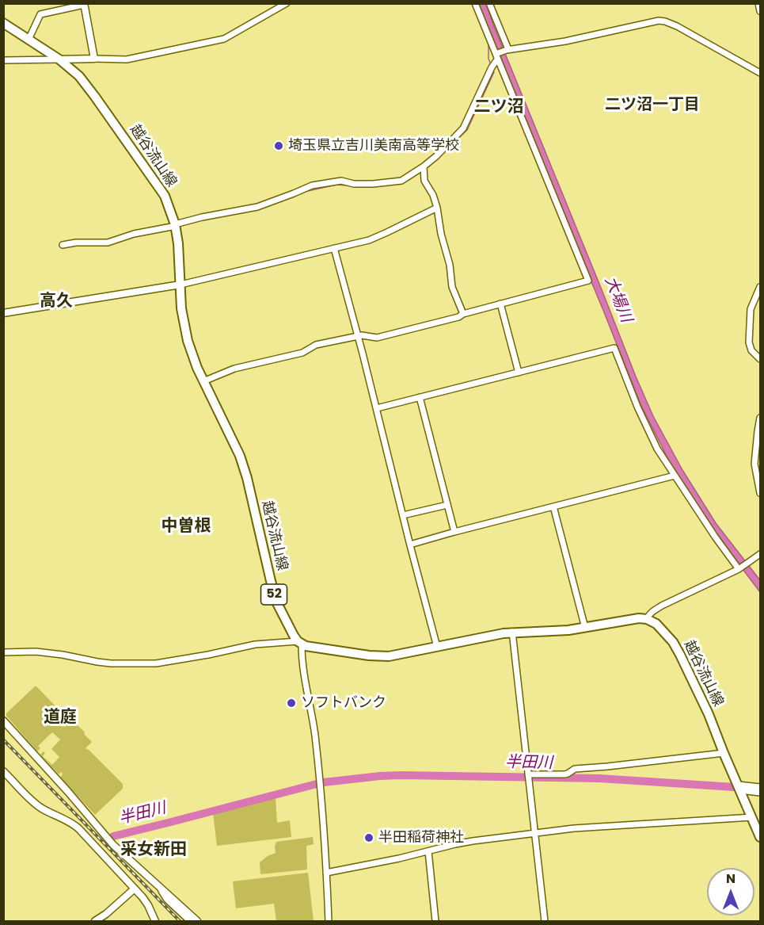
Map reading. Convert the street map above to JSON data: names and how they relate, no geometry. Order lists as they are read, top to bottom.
{
  "streets": {
    "main road": ["越谷流山線", "52"]
  },
  "districts": [
    "二ツ沼一丁目",
    "二ツ沼",
    "高久",
    "中曽根",
    "道庭",
    "采女新田"
  ],
  "water": ["大場川", "半田川"],
  "places": ["埼玉県立吉川美南高等学校", "ソフトバンク", "半田稲荷神社"],
  "north": "top"
}
